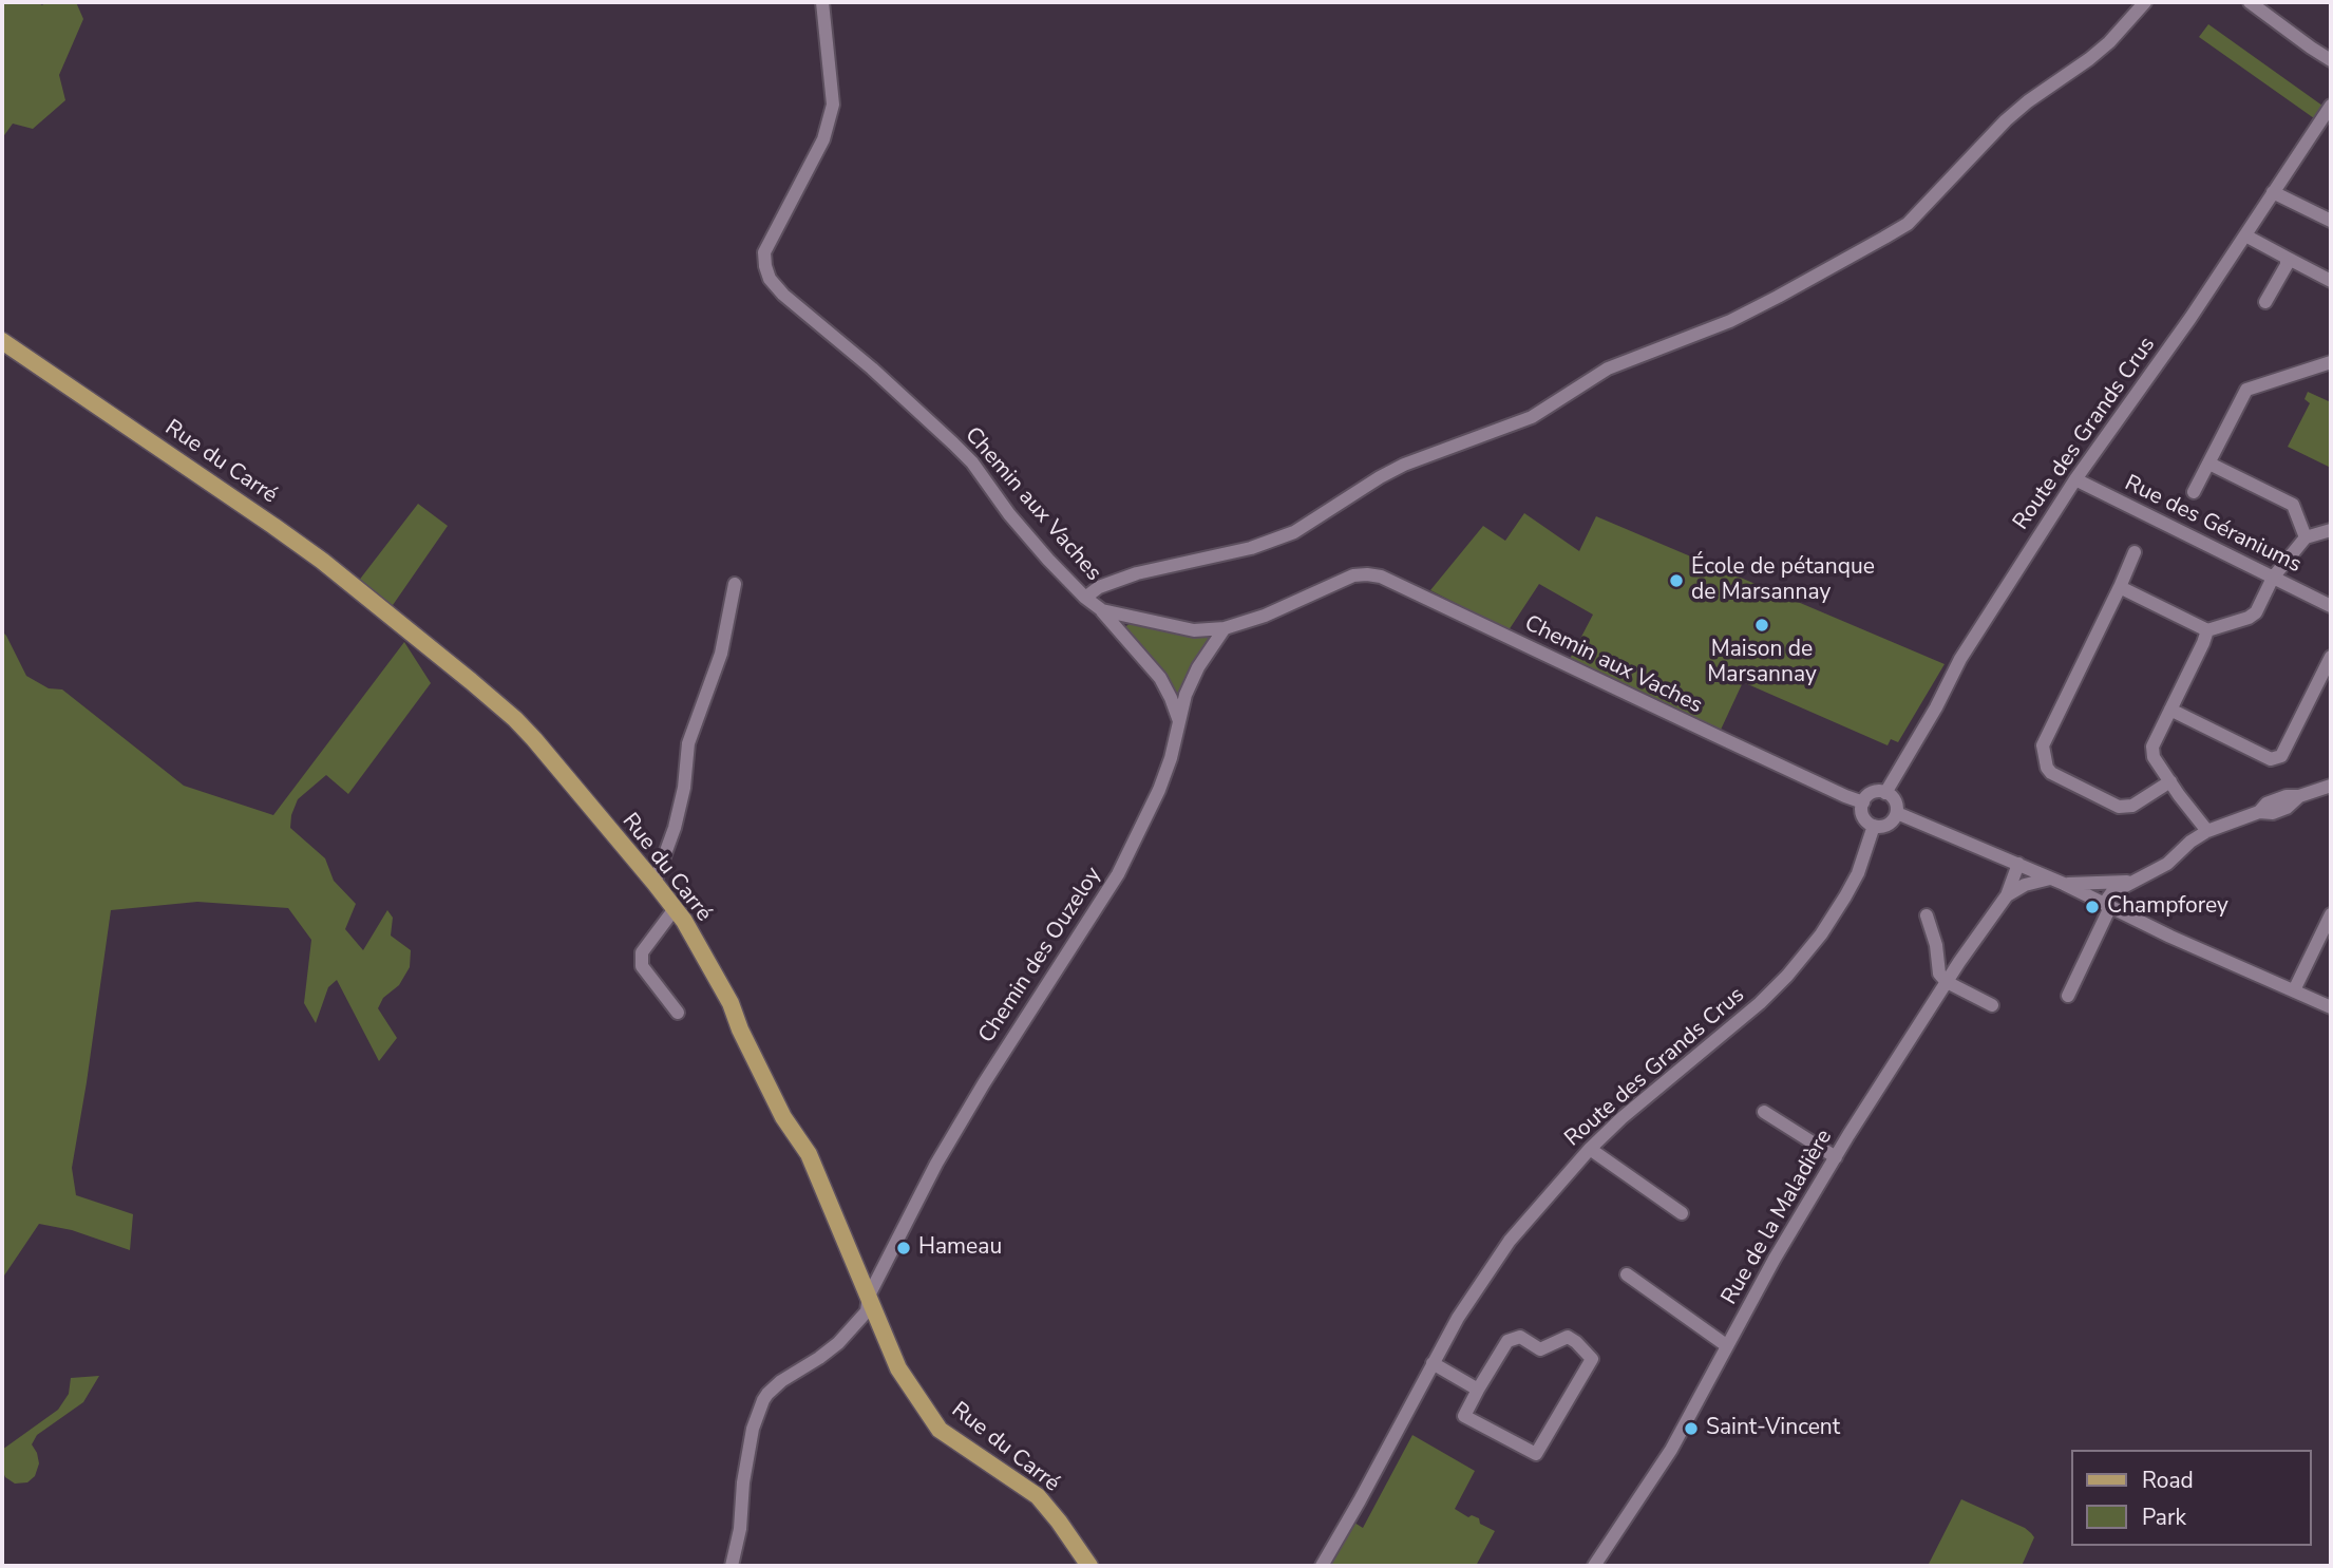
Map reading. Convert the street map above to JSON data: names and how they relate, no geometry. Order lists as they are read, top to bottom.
{
  "streets": {
    "main road": ["Rue du Carré"],
    "street": [
      "Route des Grands Crus",
      "Chemin aux Vaches",
      "Rue des Géraniums",
      "Chemin des Ouzeloy",
      "Rue de la Maladière"
    ]
  },
  "crossings": [
    ["Route des Grands Crus", "Chemin aux Vaches"],
    ["Route des Grands Crus", "Rue des Géraniums"],
    ["Rue du Carré", "Chemin des Ouzeloy"],
    ["Chemin aux Vaches", "Chemin des Ouzeloy"]
  ],
  "places": [
    "École de pétanque de Marsannay",
    "Maison de Marsannay",
    "Champforey",
    "Hameau",
    "Saint-Vincent"
  ],
  "legend": ["Road", "Park"]
}
